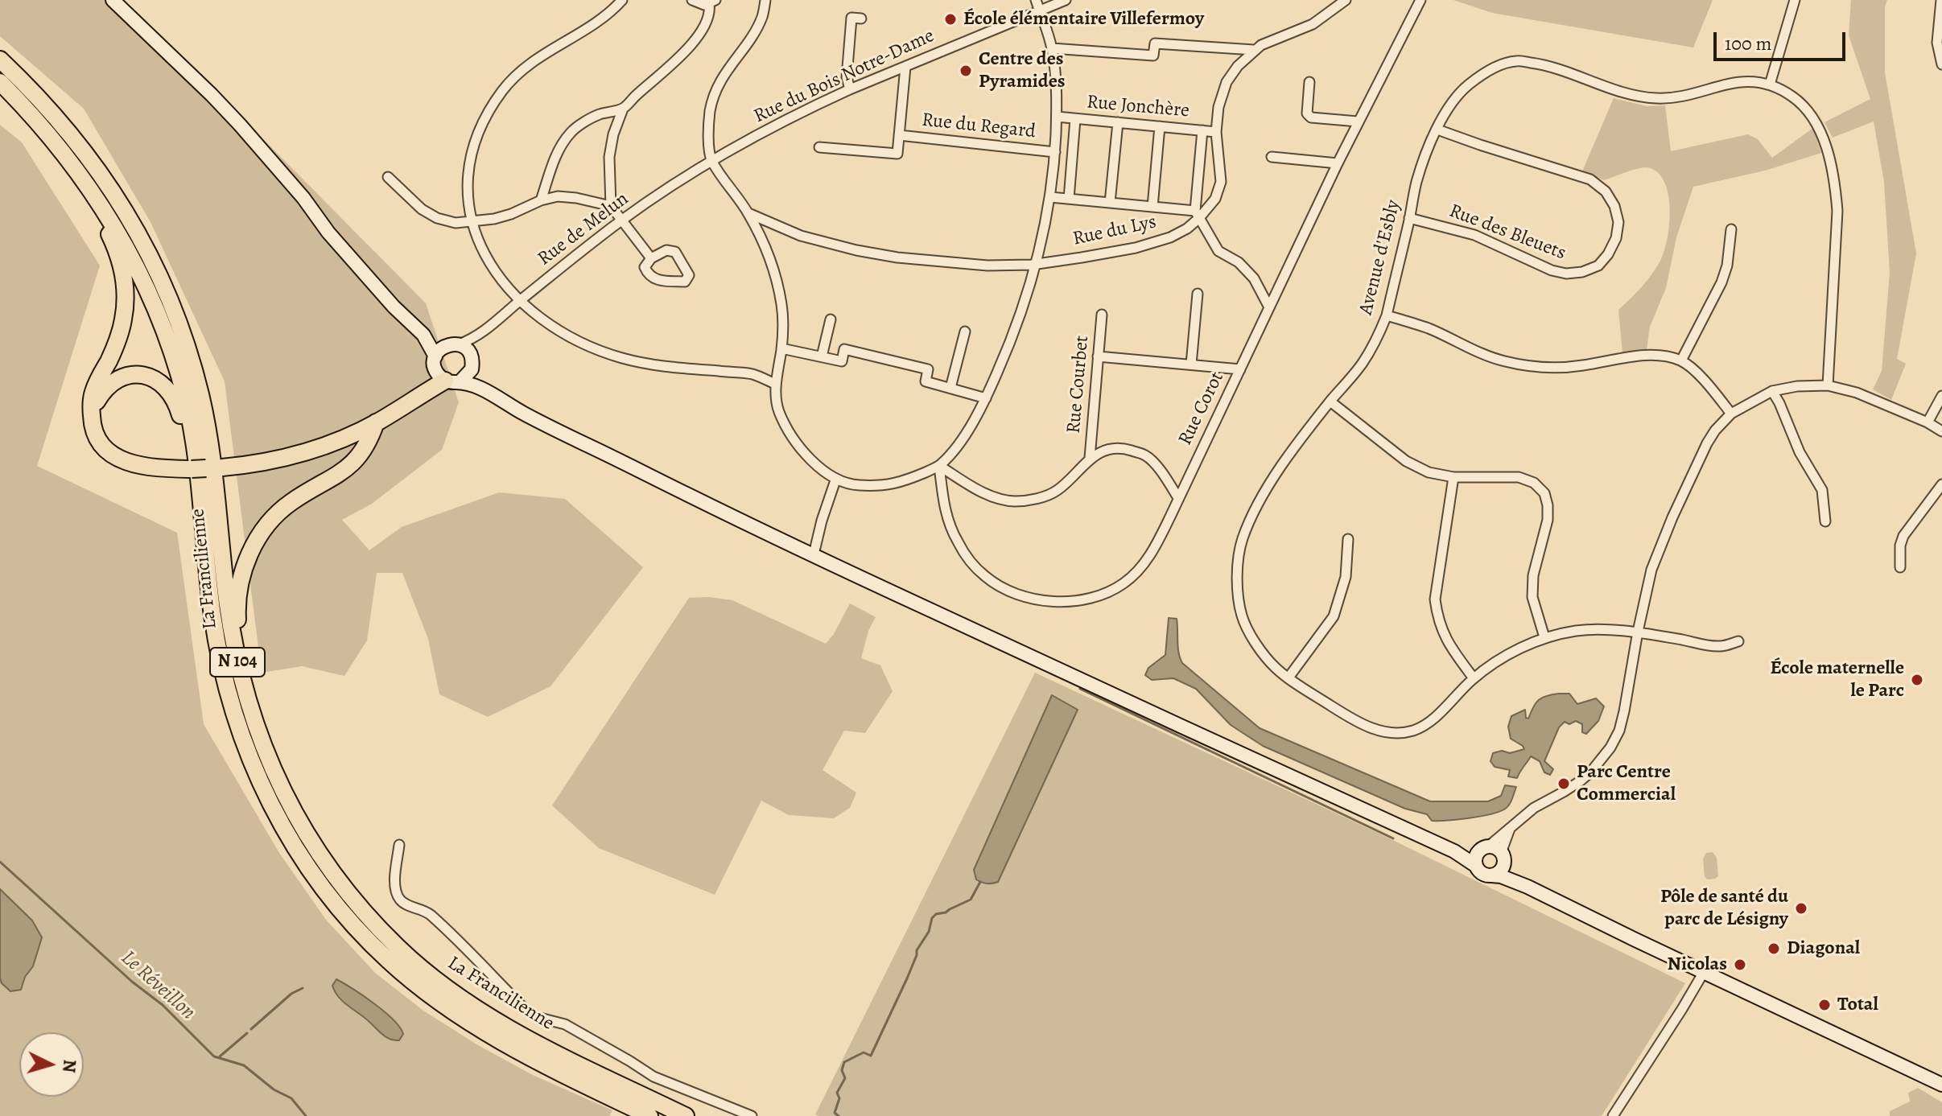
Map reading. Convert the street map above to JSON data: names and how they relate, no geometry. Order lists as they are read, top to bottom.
{
  "streets": {
    "highway": ["La Francilienne", "N 104"],
    "street": [
      "Rue du Bois Notre-Dame",
      "Rue Jonchère",
      "Rue du Regard",
      "Rue de Melun",
      "Rue du Lys",
      "Rue des Bleuets",
      "Avenue d'Esbly",
      "Rue Courbet",
      "Rue Corot"
    ]
  },
  "crossings": [
    ["Rue du Bois Notre-Dame", "Rue du Regard"],
    ["Rue du Bois Notre-Dame", "Rue de Melun"],
    ["Rue Jonchère", "Rue du Lys"],
    ["Rue des Bleuets", "Avenue d'Esbly"]
  ],
  "water": ["Le Réveillon"],
  "places": [
    "École élémentaire Villefermoy",
    "Centre des Pyramides",
    "École maternelle le Parc",
    "Parc Centre Commercial",
    "Pôle de santé du parc de Lésigny",
    "Diagonal",
    "Nicolas",
    "Total"
  ],
  "scale_bar": "100 m",
  "north": "right"
}
